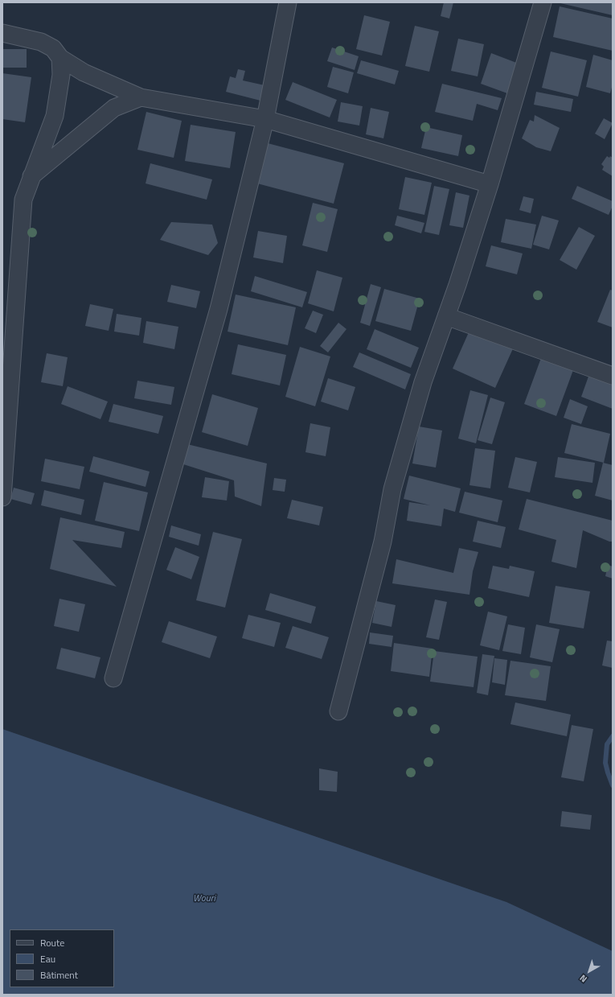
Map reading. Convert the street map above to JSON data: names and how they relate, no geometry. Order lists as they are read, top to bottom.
{
  "water": ["Wouri"],
  "legend": ["Route", "Eau", "Bâtiment"],
  "north": "bottom left"
}
